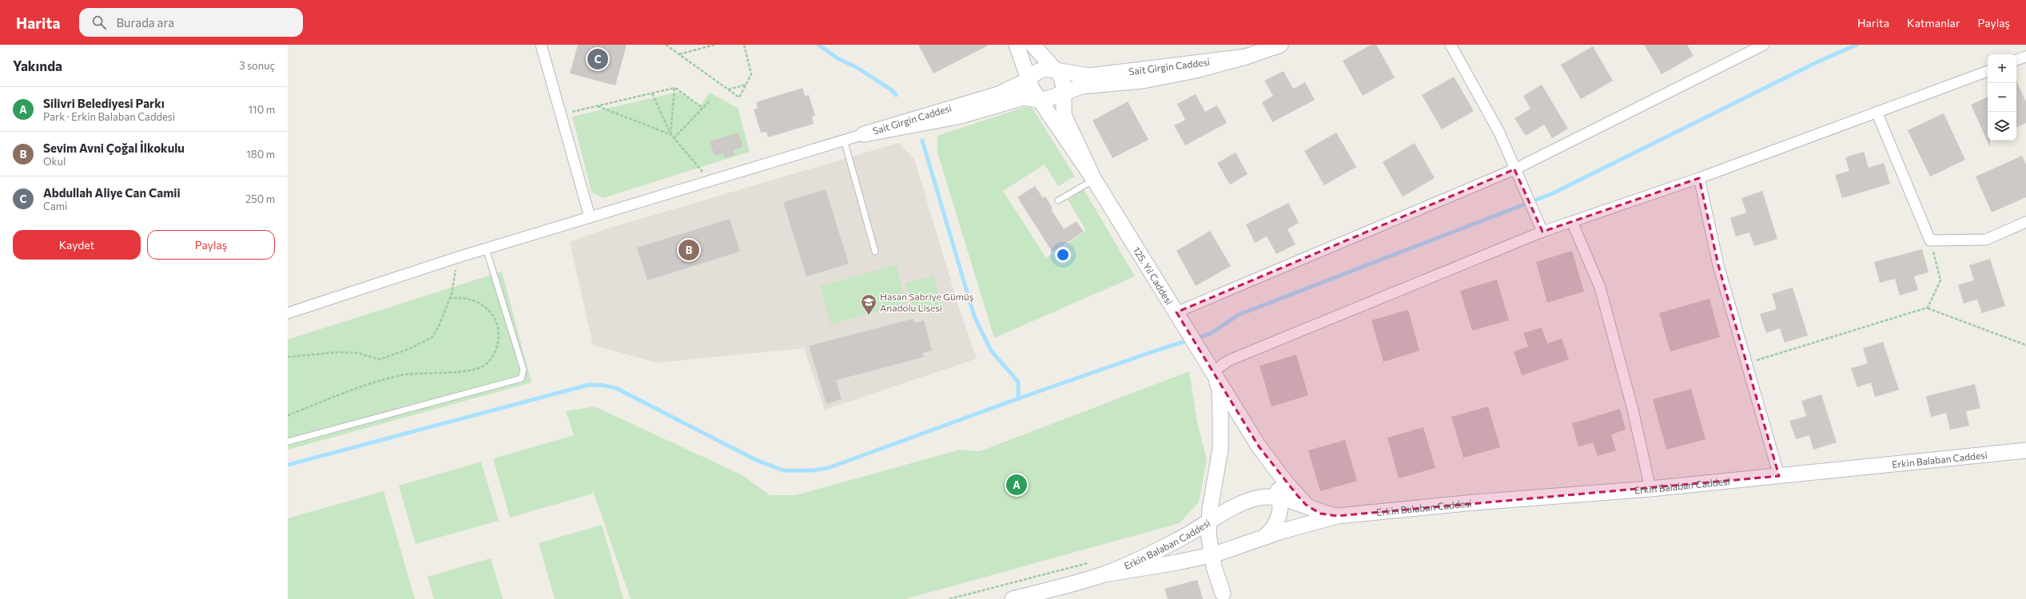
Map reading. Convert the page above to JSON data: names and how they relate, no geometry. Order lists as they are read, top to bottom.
{
  "streets": {
    "street": ["Sait Girgin Caddesi", "125. Yıl Caddesi", "Erkin Balaban Caddesi"]
  },
  "crossings": [
    ["Sait Girgin Caddesi", "125. Yıl Caddesi"]
  ],
  "places": {
    "school or university": ["Hasan Sabriye Gümüş Anadolu Lisesi"]
  },
  "page": {
    "header": "Harita",
    "search": "Burada ara",
    "nav": ["Harita", "Katmanlar", "Paylaş"],
    "heading": ["Yakında", "3 sonuç"],
    "pins": ["C", "B", "A"],
    "map_buttons": ["+", "−"],
    "list": [
      {
        "mark": "A",
        "name": "Silivri Belediyesi Parkı",
        "note": "Park · Erkin Balaban Caddesi",
        "value": "110 m"
      },
      {
        "mark": "B",
        "name": "Sevim Avni Çoğal İlkokulu",
        "note": "Okul",
        "value": "180 m"
      },
      {
        "mark": "C",
        "name": "Abdullah Aliye Can Camii",
        "note": "Cami",
        "value": "250 m"
      }
    ],
    "buttons": ["Kaydet", "Paylaş"]
  }
}
